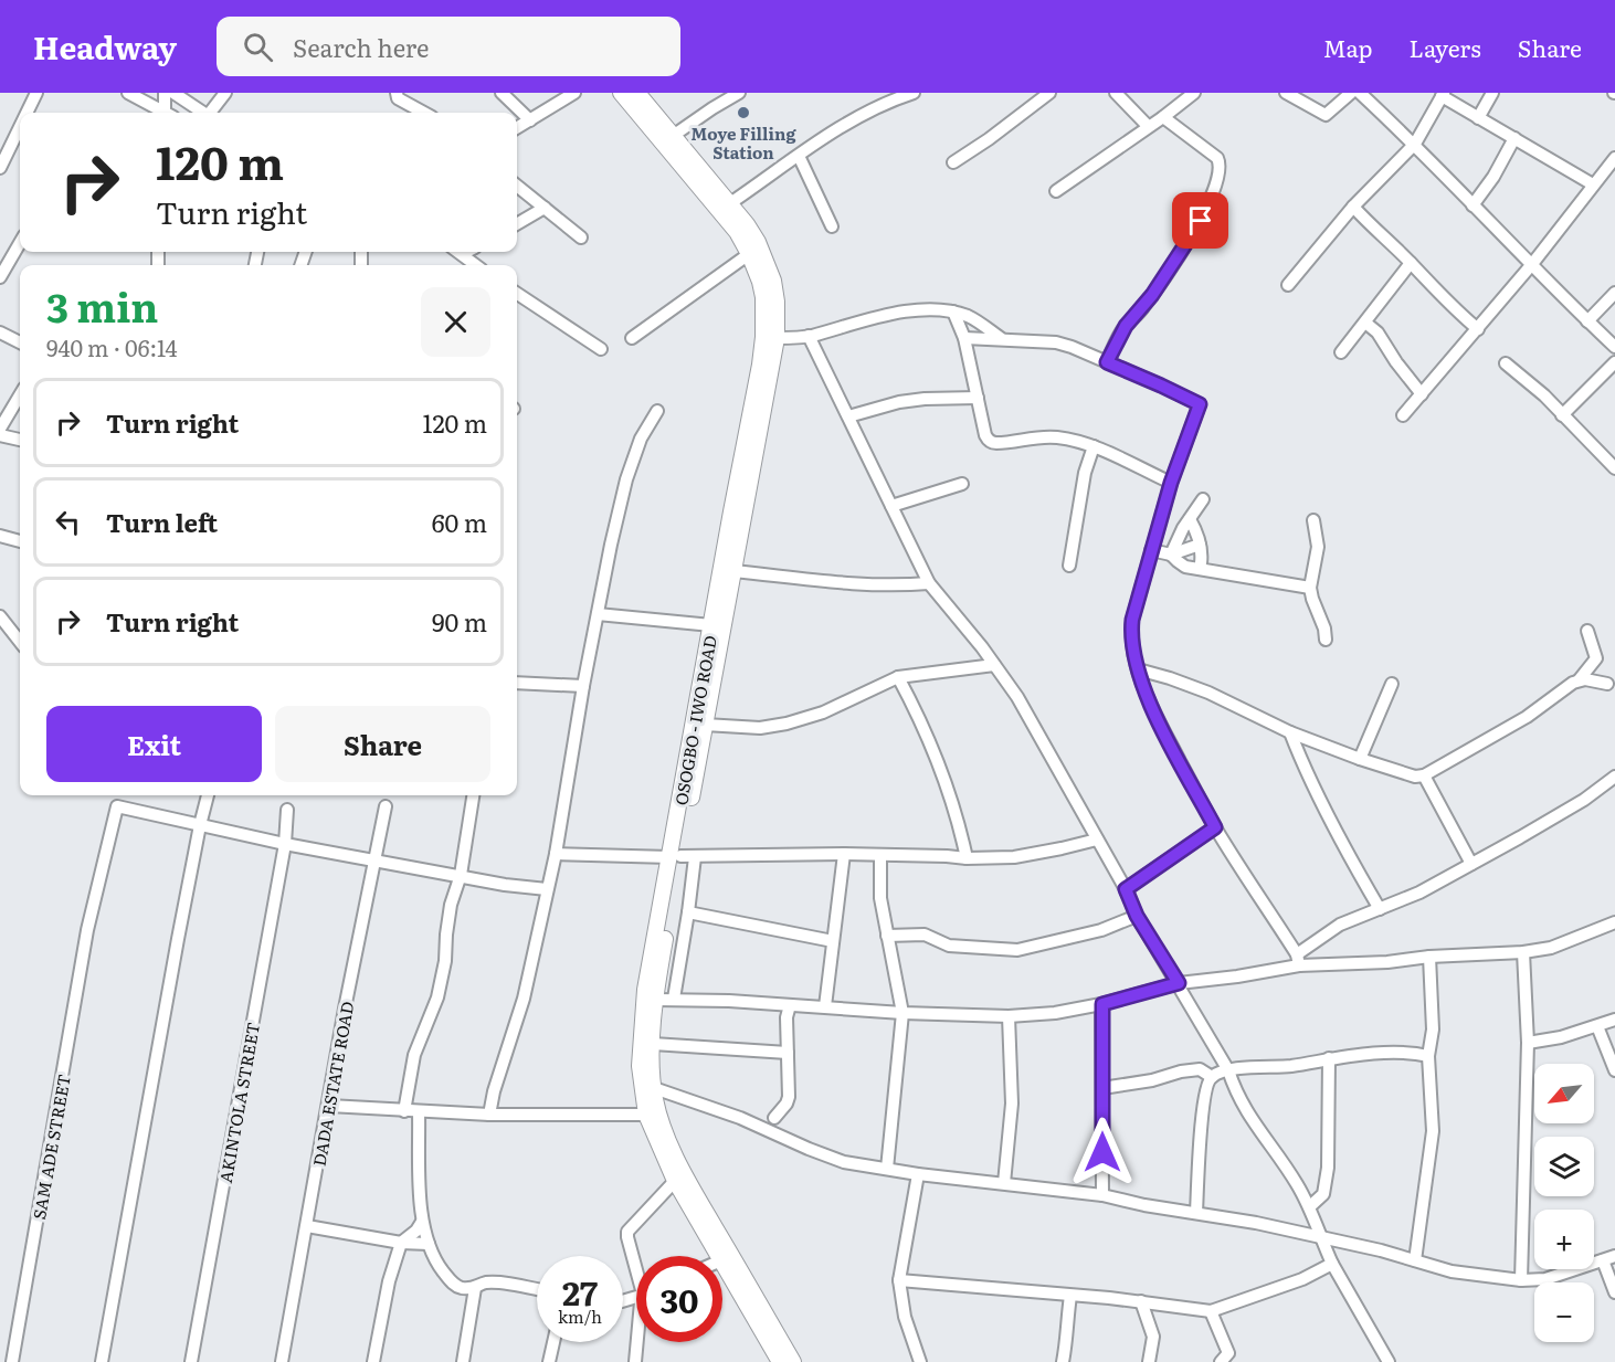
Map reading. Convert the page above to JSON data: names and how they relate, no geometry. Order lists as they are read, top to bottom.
{
  "streets": {
    "main road": ["OSOGBO - IWO ROAD"],
    "street": ["DADA ESTATE ROAD", "AKINTOLA STREET", "SAM ADE STREET"]
  },
  "places": ["Moye Filling Station"],
  "north": "bottom left",
  "page": {
    "header": "Headway",
    "search": "Search here",
    "nav": ["Map", "Layers", "Share"],
    "turn": ["120 m", "Turn right"],
    "heading": ["3 min", "940 m · 06:14"],
    "list": [
      {
        "name": "Turn right",
        "value": "120 m"
      },
      {
        "name": "Turn left",
        "value": "60 m"
      },
      {
        "name": "Turn right",
        "value": "90 m"
      }
    ],
    "buttons": ["Exit", "Share"],
    "map_buttons": ["+", "−"],
    "speed": "27 km/h",
    "limit": "30"
  }
}
